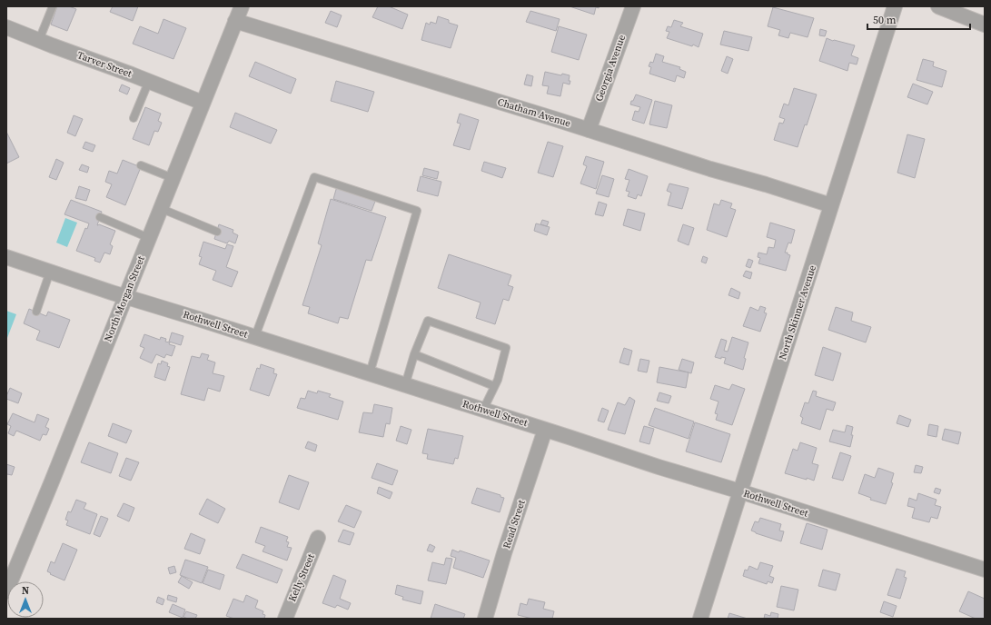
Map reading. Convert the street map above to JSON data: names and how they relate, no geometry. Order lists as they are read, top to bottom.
{
  "streets": {
    "street": [
      "Tarver Street",
      "Georgia Avenue",
      "Chatham Avenue",
      "North Morgan Street",
      "North Skinner Avenue",
      "Rothwell Street",
      "Read Street",
      "Kelly Street"
    ]
  },
  "crossings": [
    ["Tarver Street", "North Morgan Street"],
    ["Georgia Avenue", "Chatham Avenue"],
    ["Chatham Avenue", "North Morgan Street"],
    ["Chatham Avenue", "North Skinner Avenue"],
    ["North Morgan Street", "Rothwell Street"],
    ["North Skinner Avenue", "Rothwell Street"],
    ["Rothwell Street", "Read Street"]
  ],
  "scale_bar": "50 m",
  "north": "top"
}
